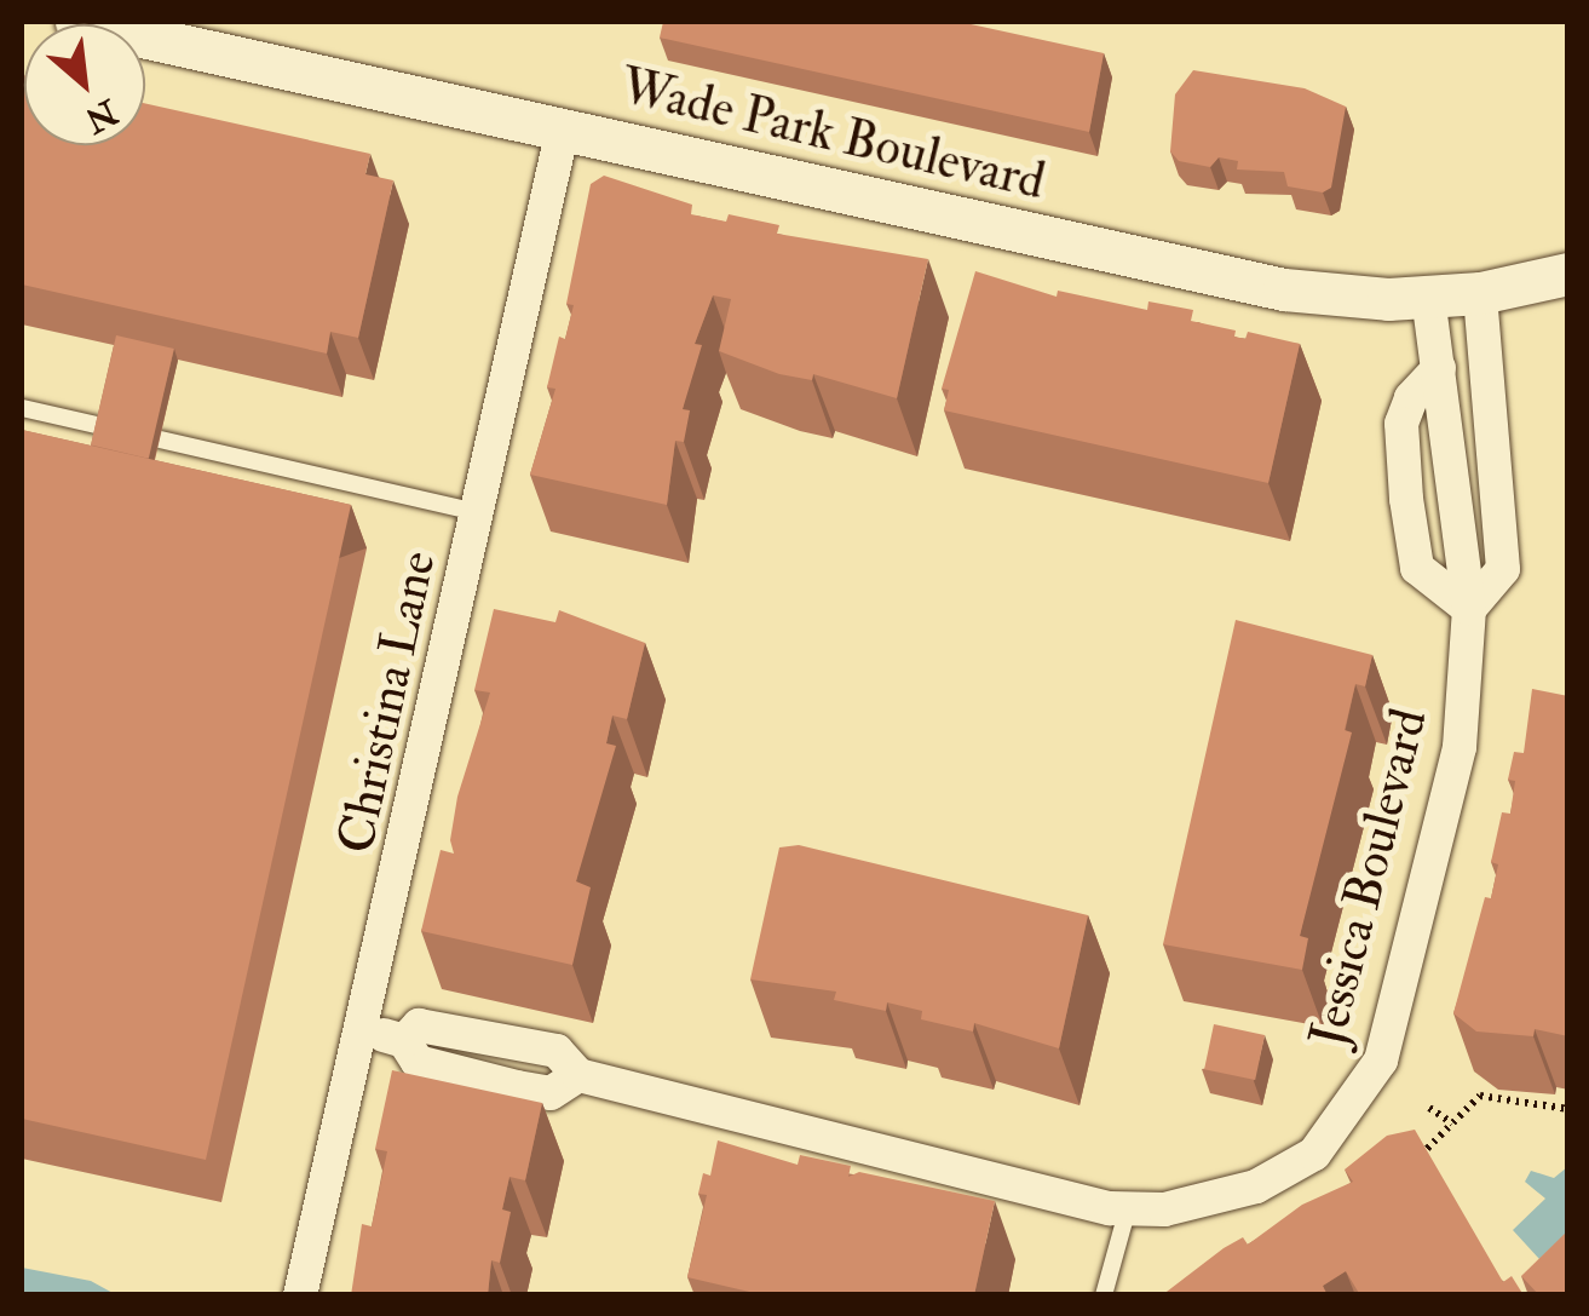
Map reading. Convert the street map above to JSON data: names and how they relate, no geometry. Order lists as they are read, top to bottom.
{
  "streets": {
    "street": ["Wade Park Boulevard", "Christina Lane", "Jessica Boulevard"]
  },
  "crossings": [
    ["Wade Park Boulevard", "Christina Lane"],
    ["Wade Park Boulevard", "Jessica Boulevard"],
    ["Christina Lane", "Jessica Boulevard"]
  ],
  "north": "bottom right"
}
